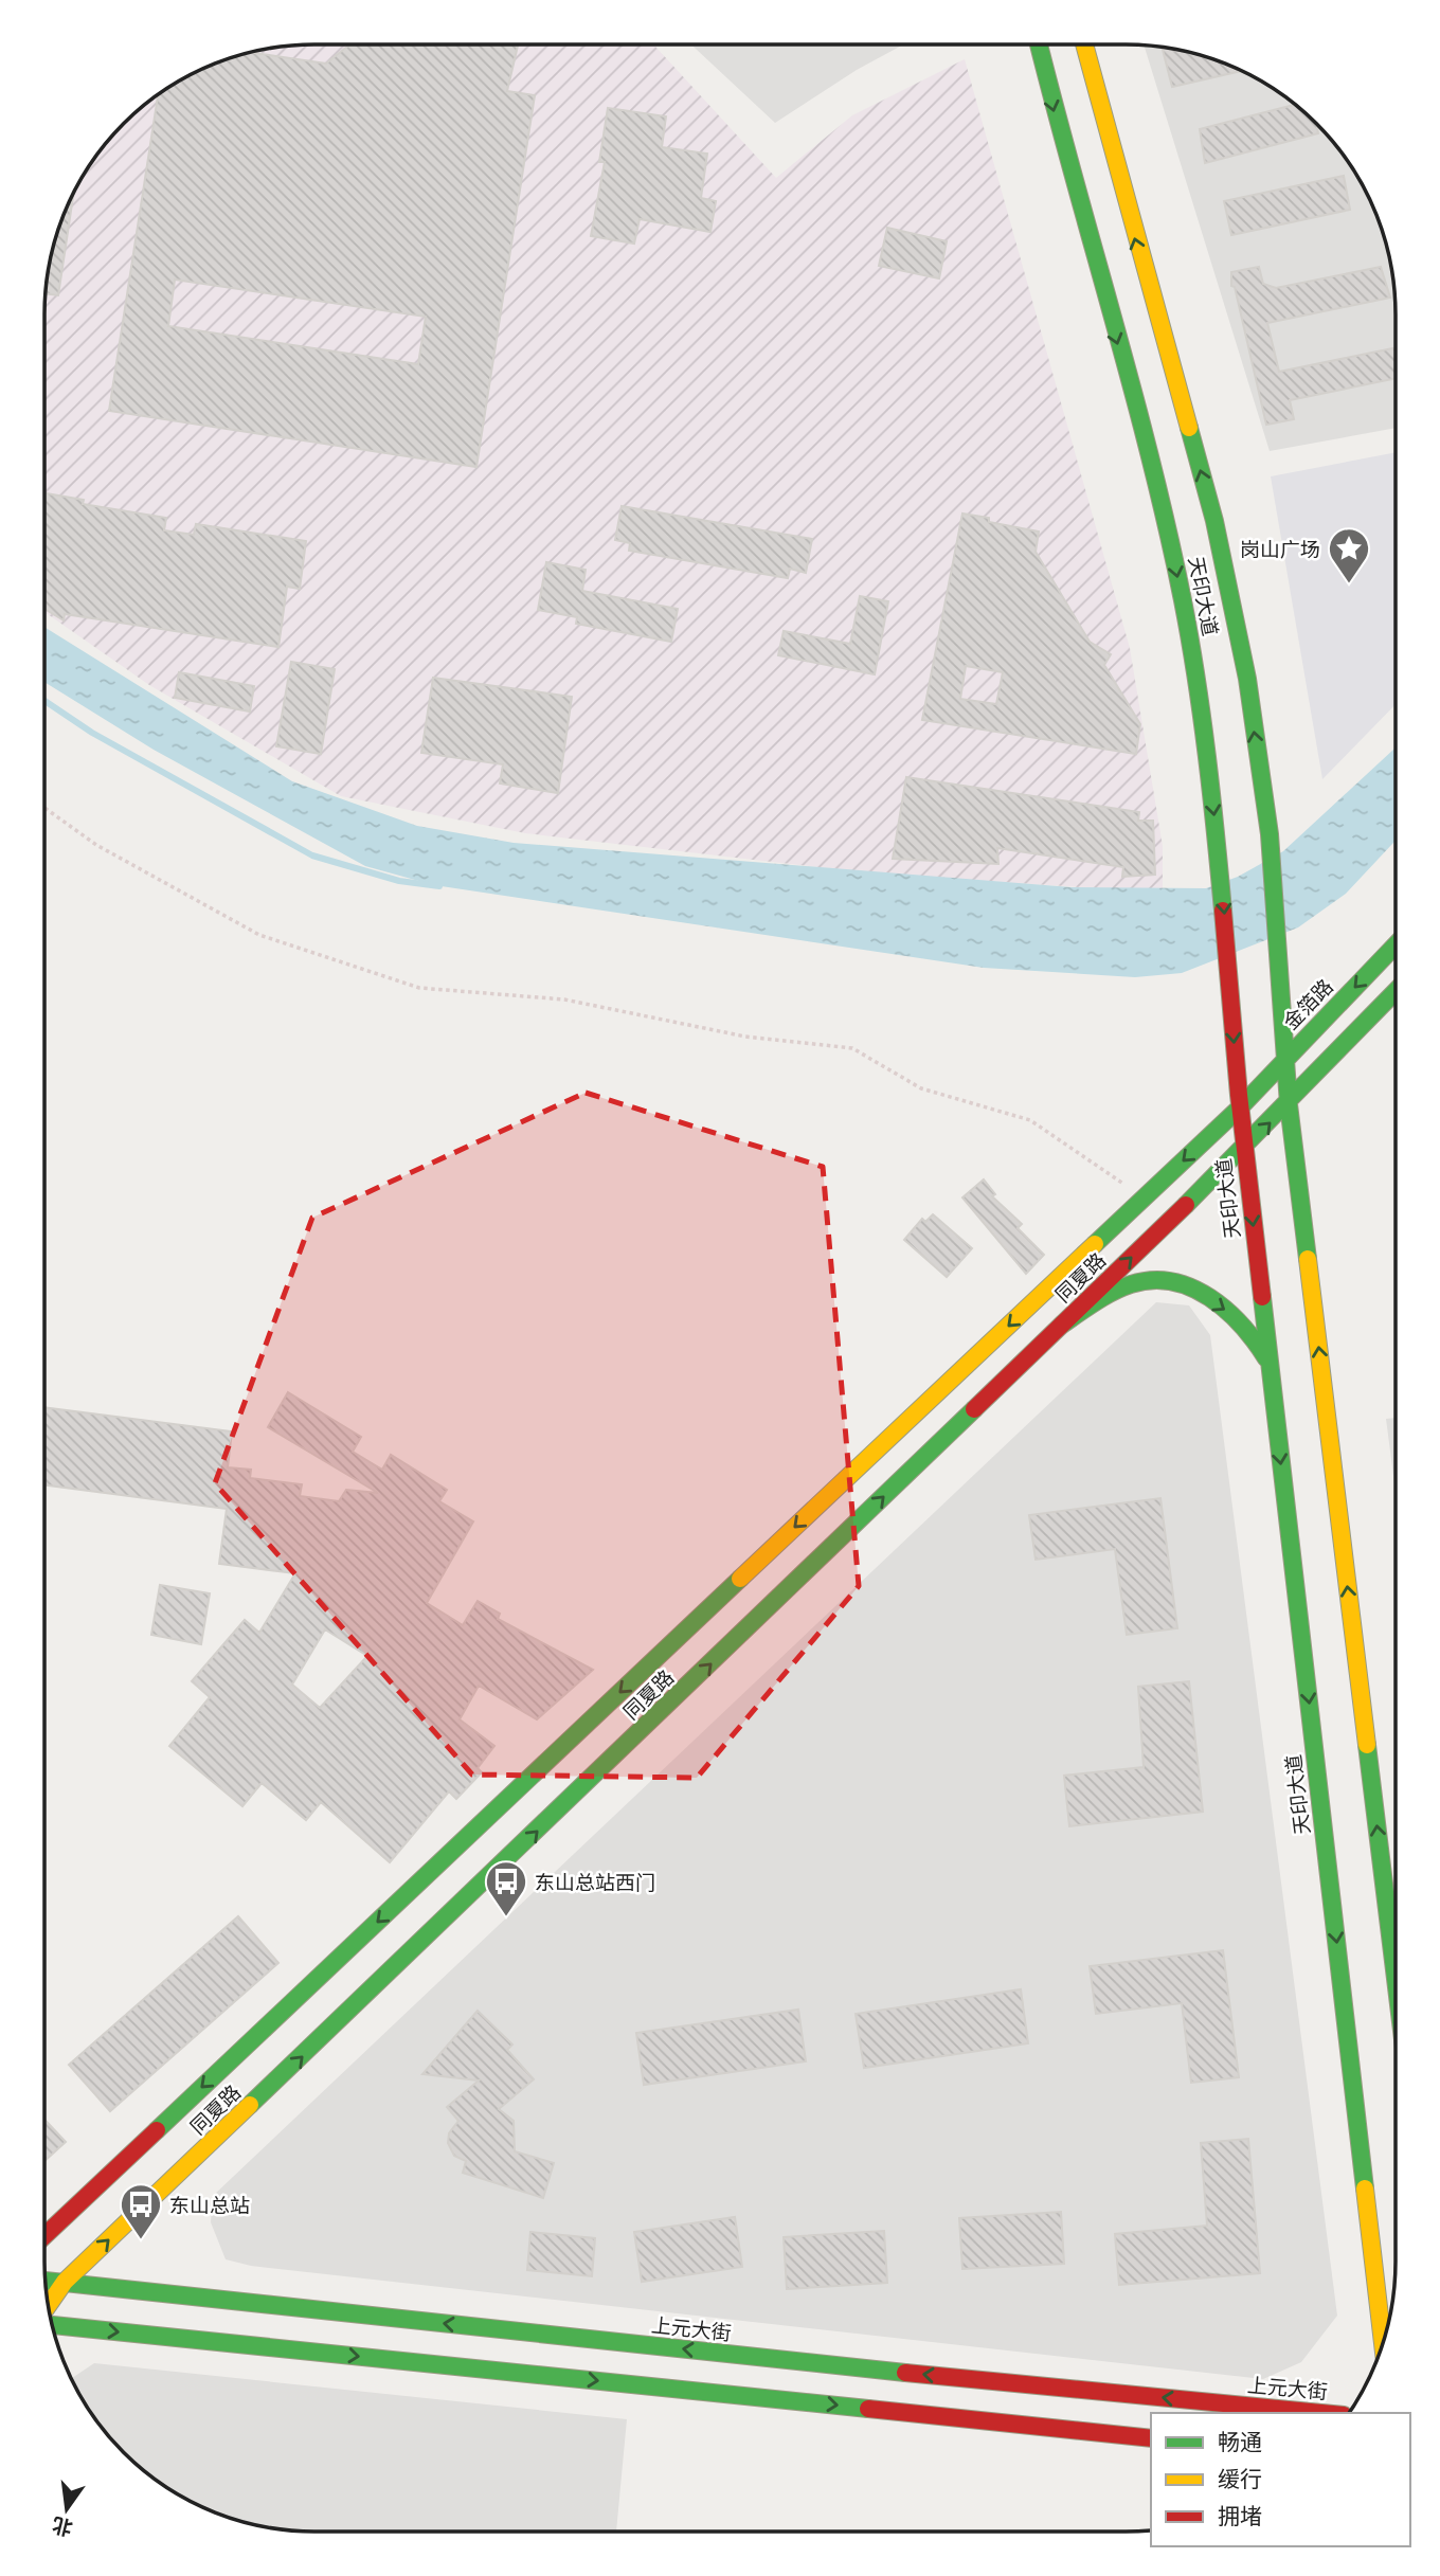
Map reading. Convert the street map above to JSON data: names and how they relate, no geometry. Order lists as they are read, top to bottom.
{
  "streets": {
    "main road": [
      "天印大道",
      "金箔路",
      "同夏路",
      "上元大街"
    ]
  },
  "crossings": [
    ["天印大道", "金箔路"],
    ["天印大道", "同夏路"],
    ["金箔路", "同夏路"],
    ["同夏路", "上元大街"]
  ],
  "places": {
    "place": ["岗山广场"],
    "bus stop": ["东山总站西门", "东山总站"]
  },
  "legend": ["畅通", "缓行", "拥堵"],
  "north": "bottom"
}
